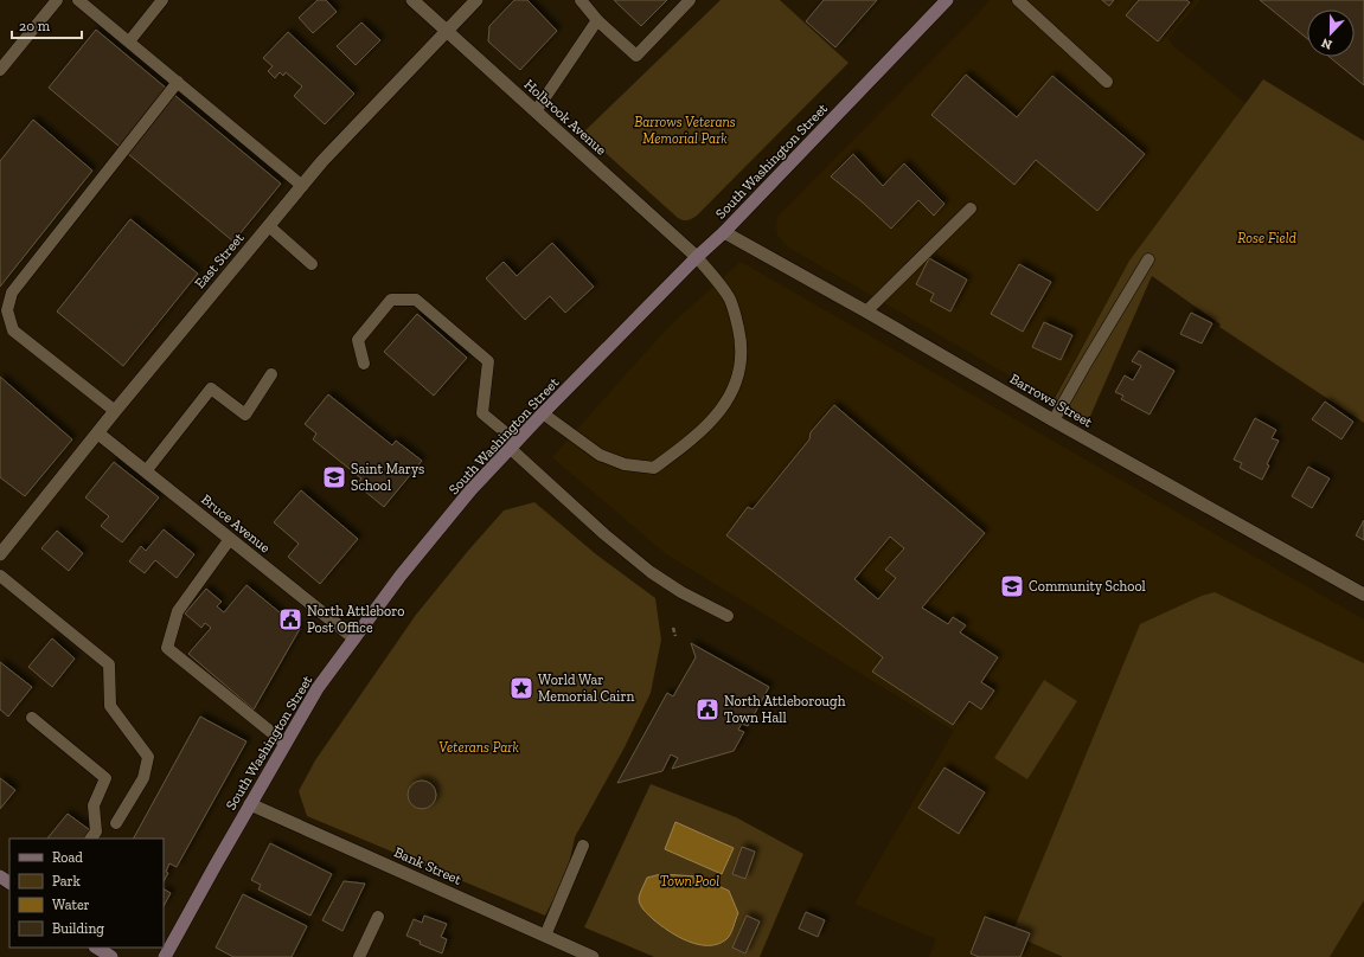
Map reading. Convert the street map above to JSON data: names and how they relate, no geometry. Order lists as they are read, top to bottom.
{
  "streets": {
    "main road": ["South Washington Street"],
    "street": [
      "Holbrook Avenue",
      "East Street",
      "Barrows Street",
      "Bruce Avenue",
      "Bank Street"
    ]
  },
  "crossings": [
    ["Holbrook Avenue", "South Washington Street"],
    ["Holbrook Avenue", "East Street"],
    ["South Washington Street", "Barrows Street"],
    ["South Washington Street", "Bruce Avenue"],
    ["South Washington Street", "Bank Street"],
    ["East Street", "Bruce Avenue"]
  ],
  "parks": [
    "Barrows Veterans Memorial Park",
    "Rose Field",
    "Veterans Park",
    "Town Pool"
  ],
  "places": {
    "school or university": ["Saint Marys School", "Community School"],
    "public building": ["North Attleboro Post Office", "North Attleborough Town Hall"],
    "place": ["World War Memorial Cairn"]
  },
  "legend": [
    "Road",
    "Park",
    "Water",
    "Building"
  ],
  "scale_bar": "20 m",
  "north": "bottom"
}
